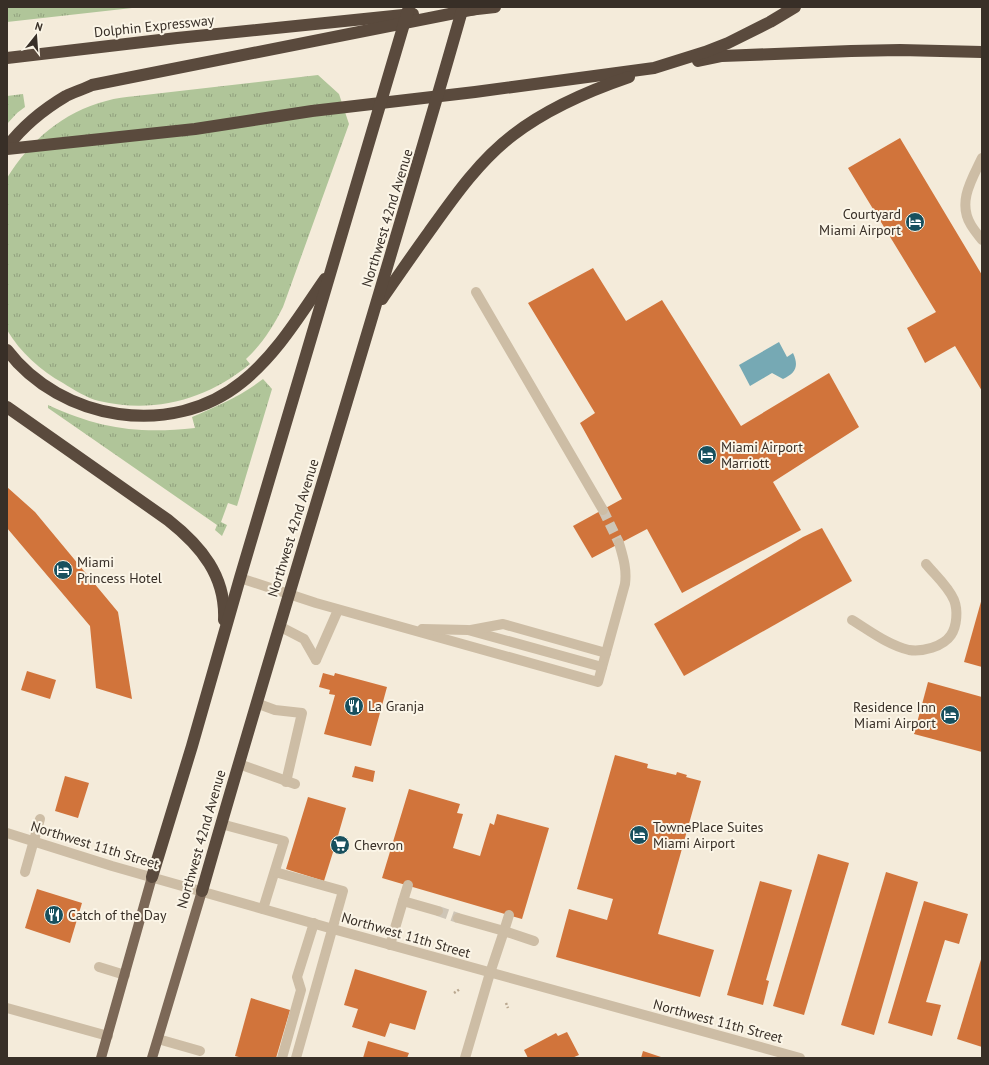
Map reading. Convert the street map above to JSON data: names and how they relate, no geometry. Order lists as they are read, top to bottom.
{
  "streets": {
    "highway": ["Dolphin Expressway", "Northwest 42nd Avenue"],
    "street": ["Northwest 11th Street"]
  },
  "crossings": [
    ["Northwest 42nd Avenue", "Northwest 11th Street"]
  ],
  "places": {
    "hotel": [
      "Courtyard Miami Airport",
      "Miami Airport Marriott",
      "Miami Princess Hotel",
      "Residence Inn Miami Airport",
      "TownePlace Suites Miami Airport"
    ],
    "restaurant": ["La Granja", "Catch of the Day"],
    "supermarket": ["Chevron"]
  },
  "north": "top"
}
